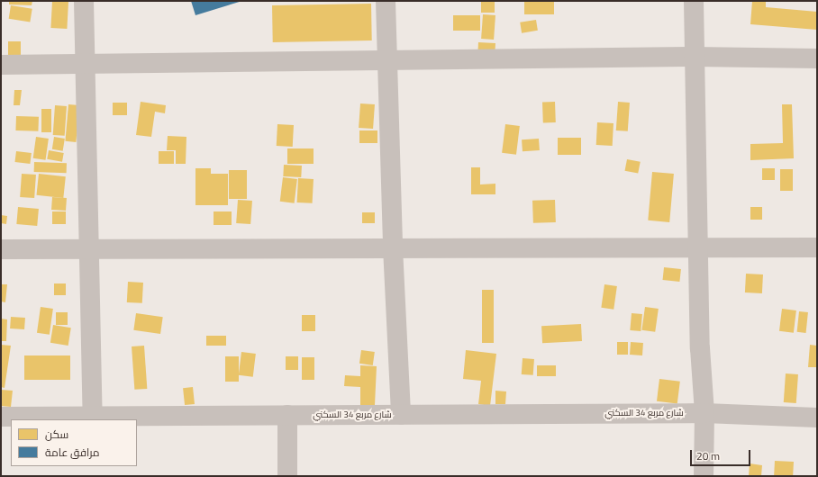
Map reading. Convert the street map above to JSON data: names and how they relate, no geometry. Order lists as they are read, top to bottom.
{
  "streets": {
    "street": ["شارع مربع 34 السكني"]
  },
  "legend": ["سكن", "مرافق عامة"],
  "scale_bar": "20 m"
}
